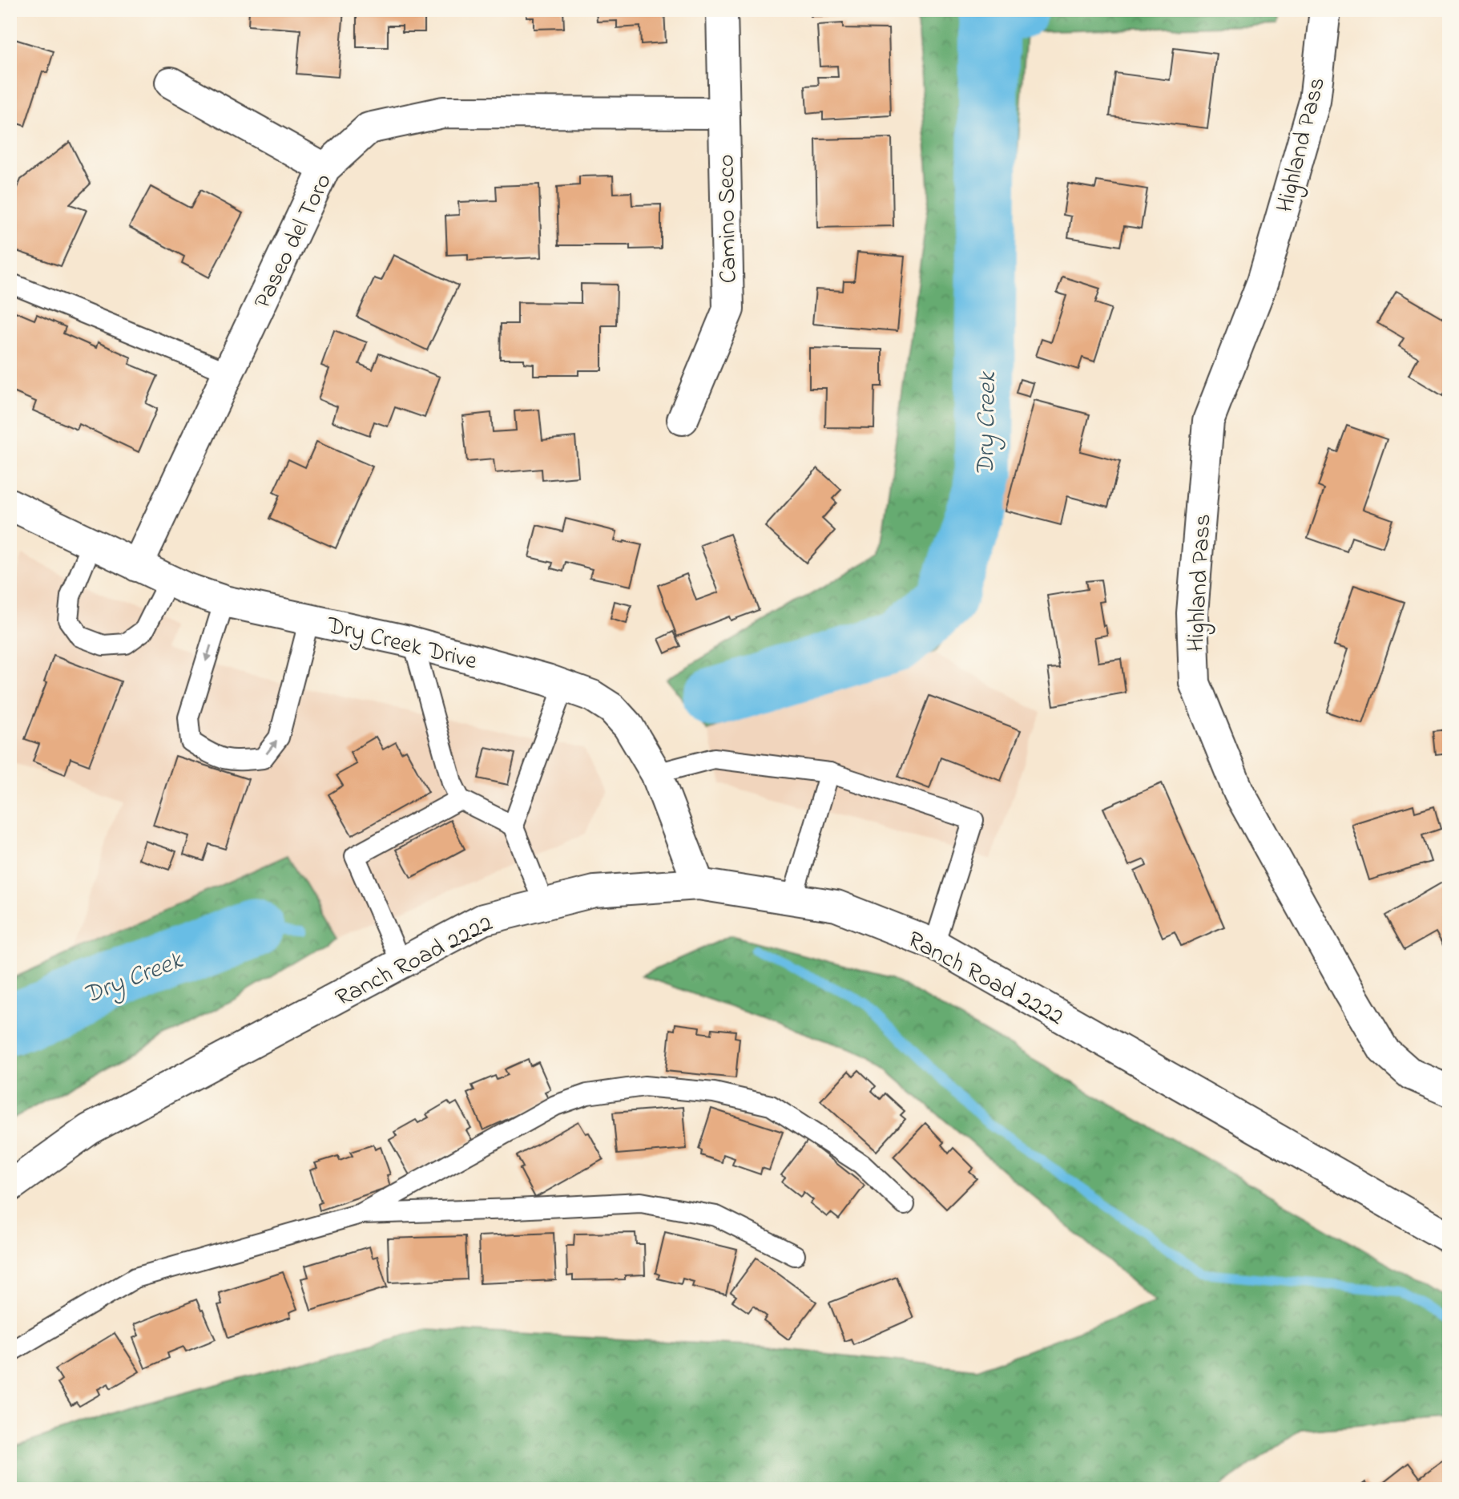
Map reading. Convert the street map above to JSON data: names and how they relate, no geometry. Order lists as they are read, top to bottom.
{
  "streets": {
    "street": [
      "Highland Pass",
      "Camino Seco",
      "Paseo del Toro",
      "Dry Creek Drive",
      "Ranch Road 2222"
    ]
  },
  "crossings": [
    ["Camino Seco", "Paseo del Toro"],
    ["Paseo del Toro", "Dry Creek Drive"],
    ["Dry Creek Drive", "Ranch Road 2222"]
  ],
  "water": ["Dry Creek"]
}
